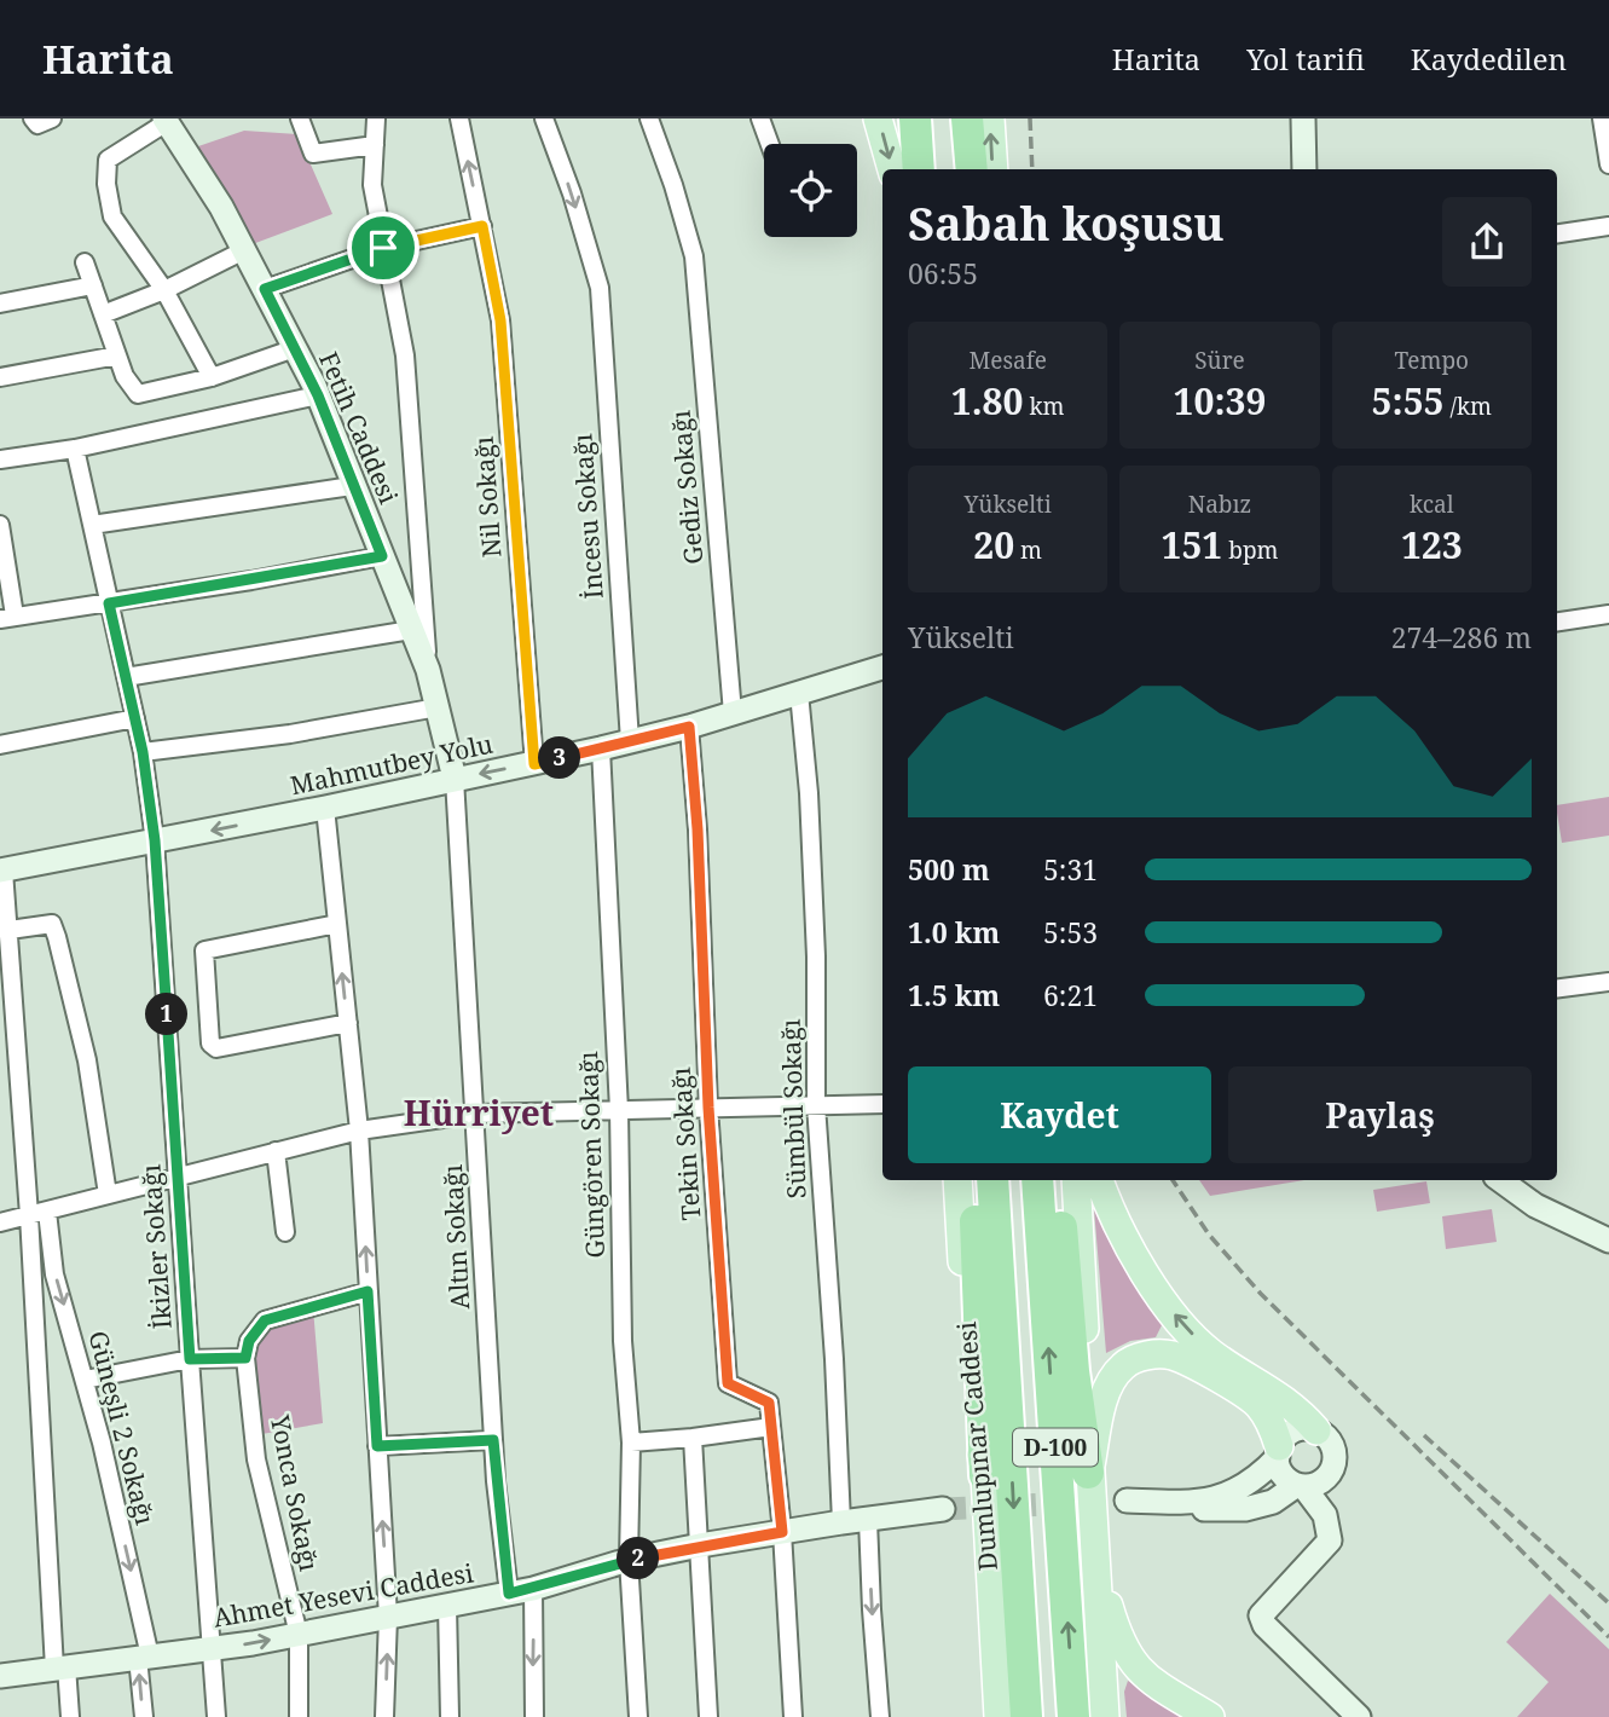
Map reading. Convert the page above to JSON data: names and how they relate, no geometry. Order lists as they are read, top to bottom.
{
  "streets": {
    "highway": ["D-100"],
    "main road": ["Dumlupınar Caddesi"],
    "street": [
      "Fetih Caddesi",
      "Gediz Sokağı",
      "Nil Sokağı",
      "İncesu Sokağı",
      "Mahmutbey Yolu",
      "Sümbül Sokağı",
      "Tekin Sokağı",
      "Güngören Sokağı",
      "Altın Sokağı",
      "İkizler Sokağı",
      "Güneşli 2 Sokağı",
      "Yonca Sokağı",
      "Ahmet Yesevi Caddesi"
    ]
  },
  "crossings": [
    ["Fetih Caddesi", "Mahmutbey Yolu"],
    ["Fetih Caddesi", "Altın Sokağı"],
    ["Gediz Sokağı", "Mahmutbey Yolu"],
    ["Nil Sokağı", "Mahmutbey Yolu"],
    ["İncesu Sokağı", "Mahmutbey Yolu"],
    ["Mahmutbey Yolu", "Sümbül Sokağı"],
    ["Mahmutbey Yolu", "Tekin Sokağı"],
    ["Mahmutbey Yolu", "Güngören Sokağı"],
    ["Mahmutbey Yolu", "Altın Sokağı"],
    ["Mahmutbey Yolu", "İkizler Sokağı"],
    ["Sümbül Sokağı", "Ahmet Yesevi Caddesi"],
    ["Tekin Sokağı", "Ahmet Yesevi Caddesi"],
    ["Güngören Sokağı", "Ahmet Yesevi Caddesi"],
    ["Altın Sokağı", "Ahmet Yesevi Caddesi"],
    ["İkizler Sokağı", "Ahmet Yesevi Caddesi"],
    ["Güneşli 2 Sokağı", "Ahmet Yesevi Caddesi"],
    ["Yonca Sokağı", "Ahmet Yesevi Caddesi"]
  ],
  "one_way": ["İncesu Sokağı"],
  "districts": ["Hürriyet"],
  "page": {
    "header": "Harita",
    "nav": ["Harita", "Yol tarifi", "Kaydedilen"],
    "heading": ["Sabah koşusu", "06:55"],
    "stats": [
      ["Mesafe", "1.80 km"],
      ["Süre", "10:39"],
      ["Tempo", "5:55 /km"],
      ["Yükselti", "20 m"],
      ["Nabız", "151 bpm"],
      ["kcal", "123"]
    ],
    "chart": ["Yükselti", "274–286 m"],
    "pins": ["3", "1", "2"],
    "list": [
      {
        "name": "500 m",
        "note": "5:31"
      },
      {
        "name": "1.0 km",
        "note": "5:53"
      },
      {
        "name": "1.5 km",
        "note": "6:21"
      }
    ],
    "buttons": ["Kaydet", "Paylaş"]
  }
}
